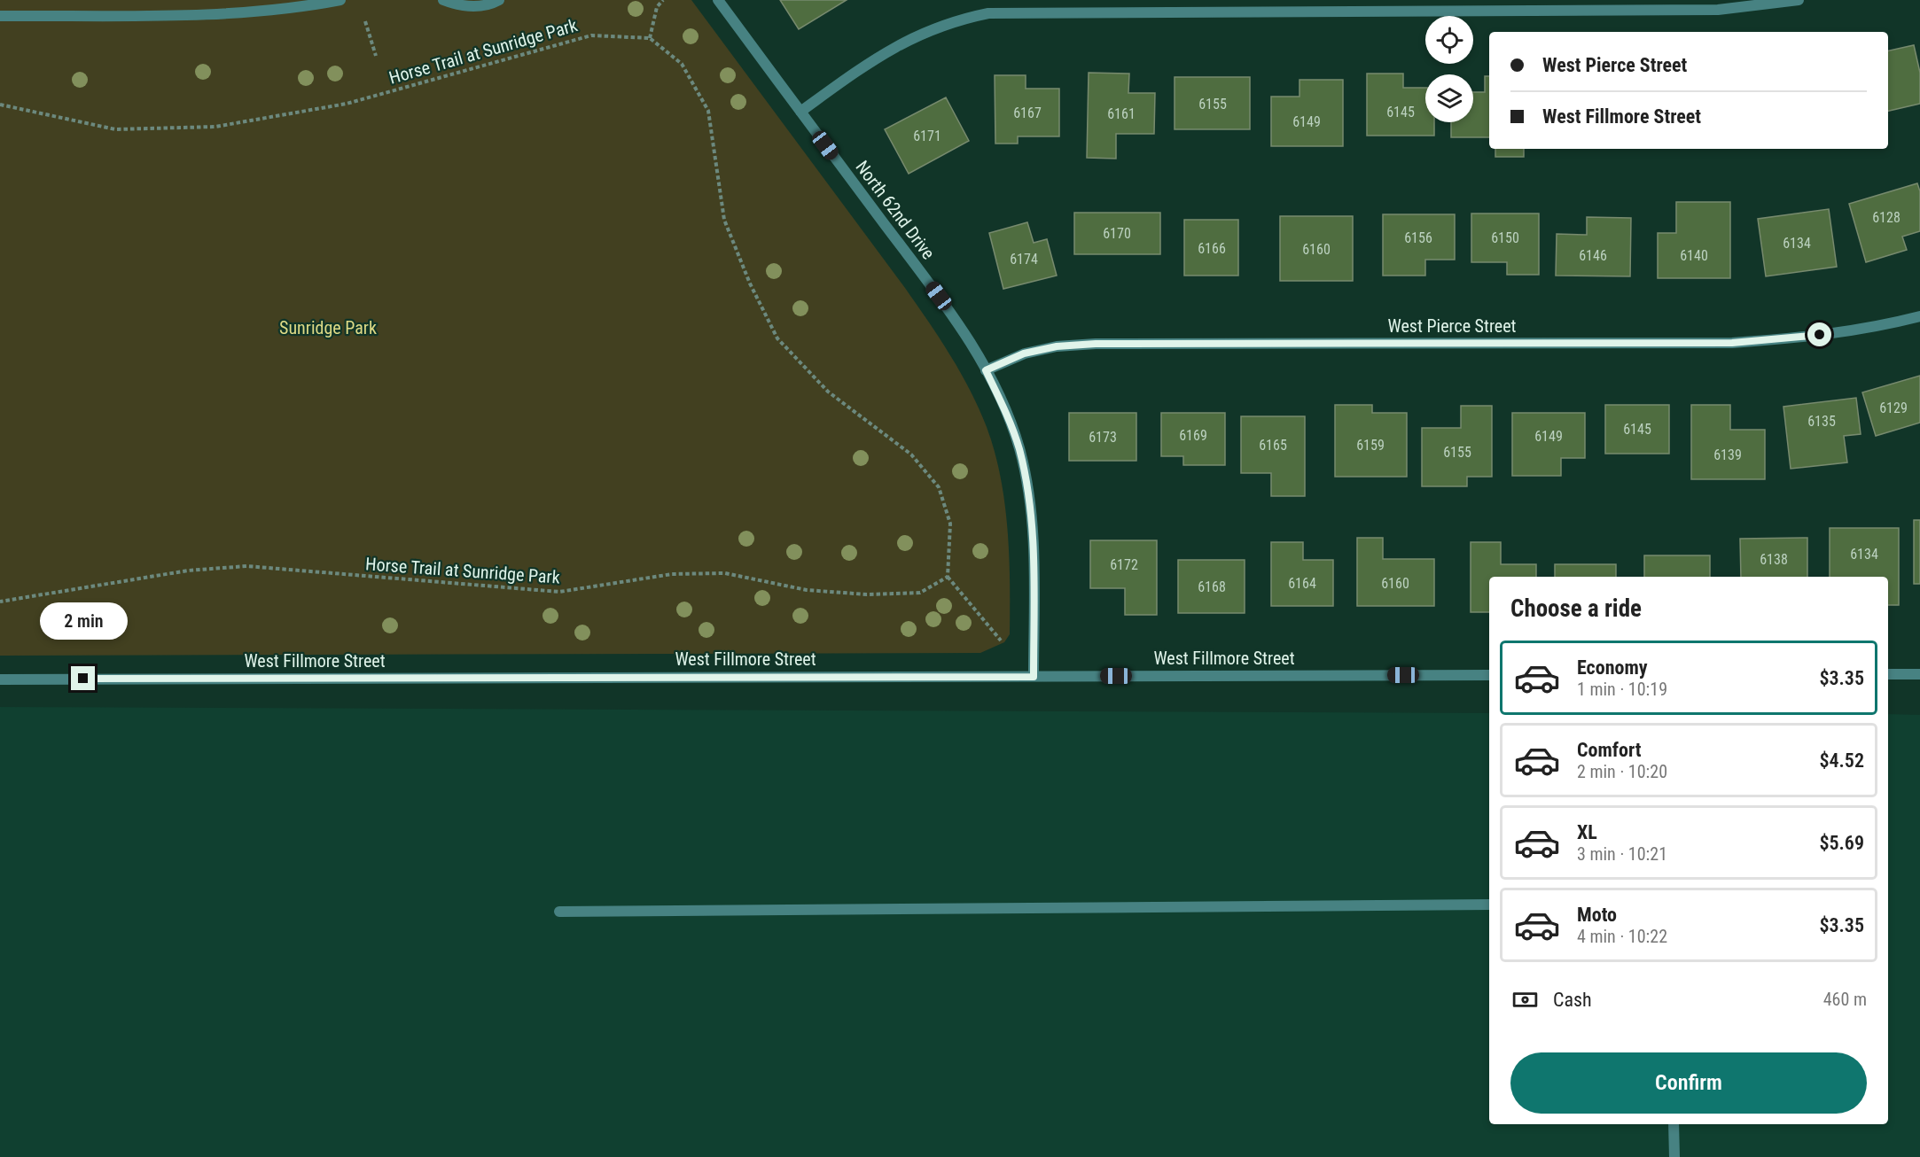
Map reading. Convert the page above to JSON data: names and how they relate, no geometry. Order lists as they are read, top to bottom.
{
  "streets": {
    "street": ["North 62nd Drive", "West Pierce Street", "West Fillmore Street"],
    "path": ["Horse Trail at Sunridge Park"]
  },
  "crossings": [
    ["North 62nd Drive", "West Pierce Street"],
    ["North 62nd Drive", "West Fillmore Street"]
  ],
  "parks": ["Sunridge Park"],
  "house_numbers": [
    "6155",
    "6145",
    "6167",
    "6161",
    "6149",
    "6171",
    "6128",
    "6170",
    "6156",
    "6150",
    "6134",
    "6166",
    "6160",
    "6146",
    "6140",
    "6174",
    "6129",
    "6135",
    "6145",
    "6169",
    "6149",
    "6173",
    "6165",
    "6159",
    "6155",
    "6139",
    "6134",
    "6138",
    "6172",
    "6164",
    "6160",
    "6168"
  ],
  "page": {
    "banner": ["West Pierce Street", "West Fillmore Street"],
    "heading": "Choose a ride",
    "bubble": "2 min",
    "list": [
      {
        "name": "Economy",
        "note": "1 min · 10:19",
        "value": "$3.35"
      },
      {
        "name": "Comfort",
        "note": "2 min · 10:20",
        "value": "$4.52"
      },
      {
        "name": "XL",
        "note": "3 min · 10:21",
        "value": "$5.69"
      },
      {
        "name": "Moto",
        "note": "4 min · 10:22",
        "value": "$3.35"
      }
    ],
    "pay": ["Cash", "460 m"],
    "buttons": "Confirm"
  }
}
